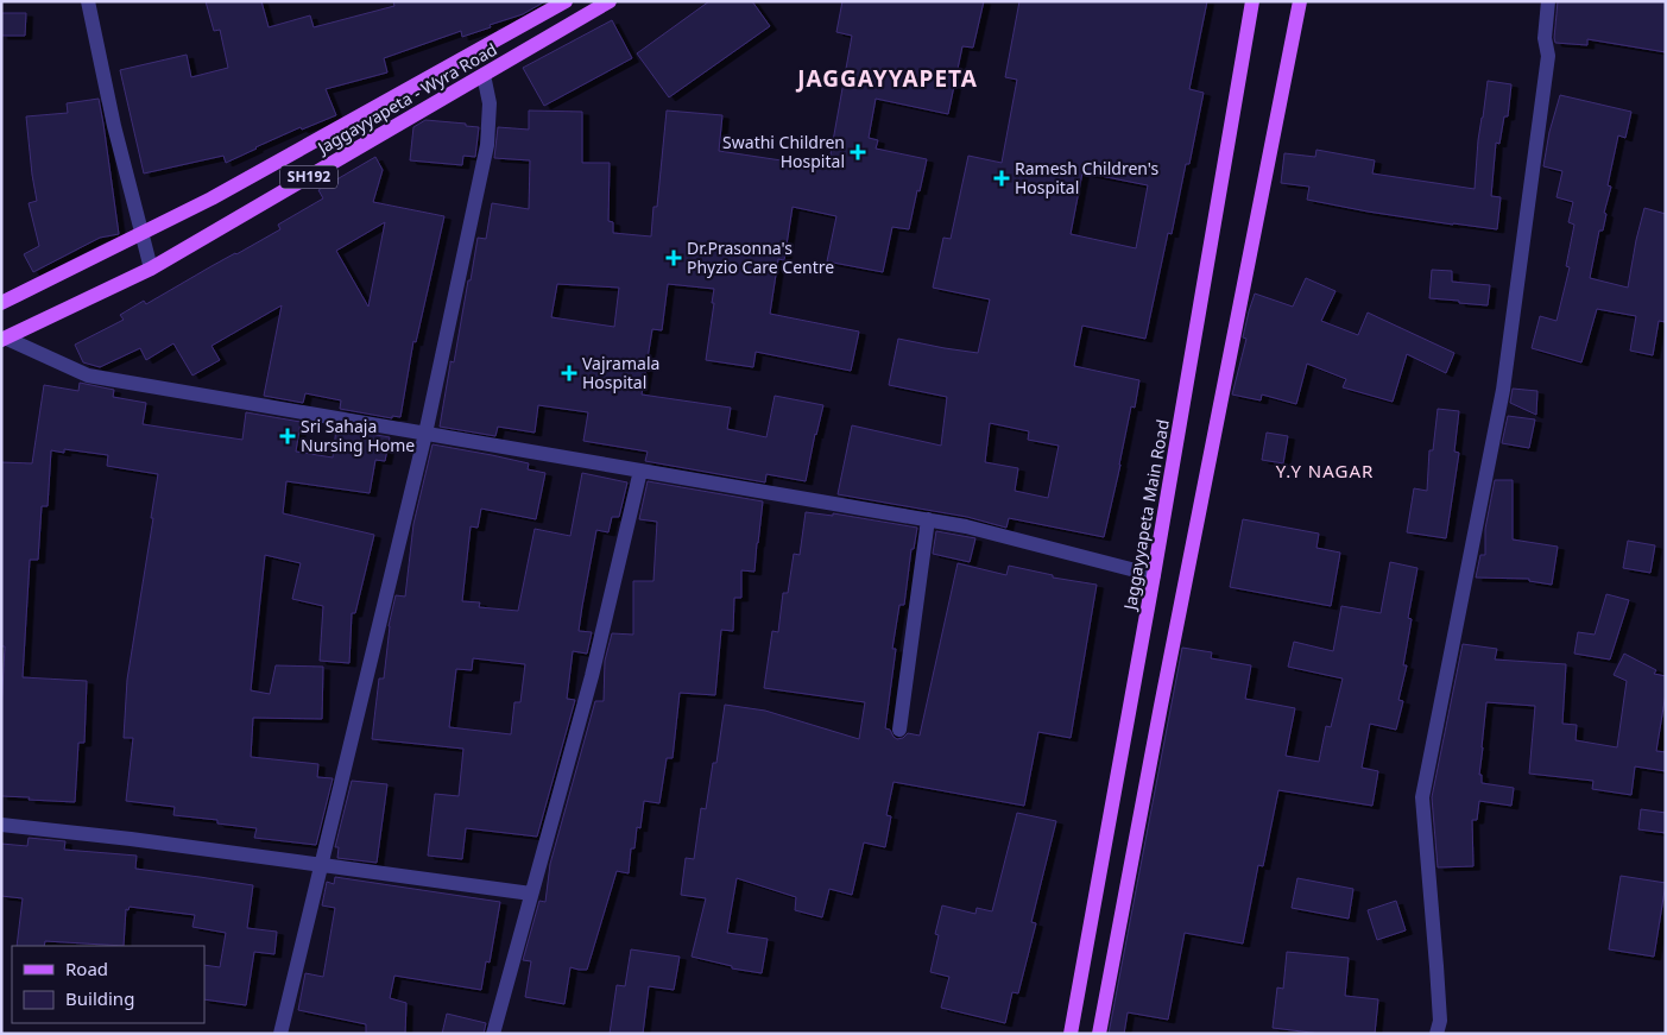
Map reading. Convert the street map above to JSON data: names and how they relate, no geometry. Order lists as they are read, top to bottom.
{
  "streets": {
    "main road": ["Jaggayyapeta - Wyra Road", "SH192", "Jaggayyapeta Main Road"]
  },
  "districts": ["JAGGAYYAPETA", "Y.Y NAGAR"],
  "places": {
    "health": [
      "Swathi Children Hospital",
      "Ramesh Children's Hospital",
      "Dr.Prasonna's Phyzio Care Centre",
      "Vajramala Hospital",
      "Sri Sahaja Nursing Home"
    ]
  },
  "legend": ["Road", "Building"]
}
